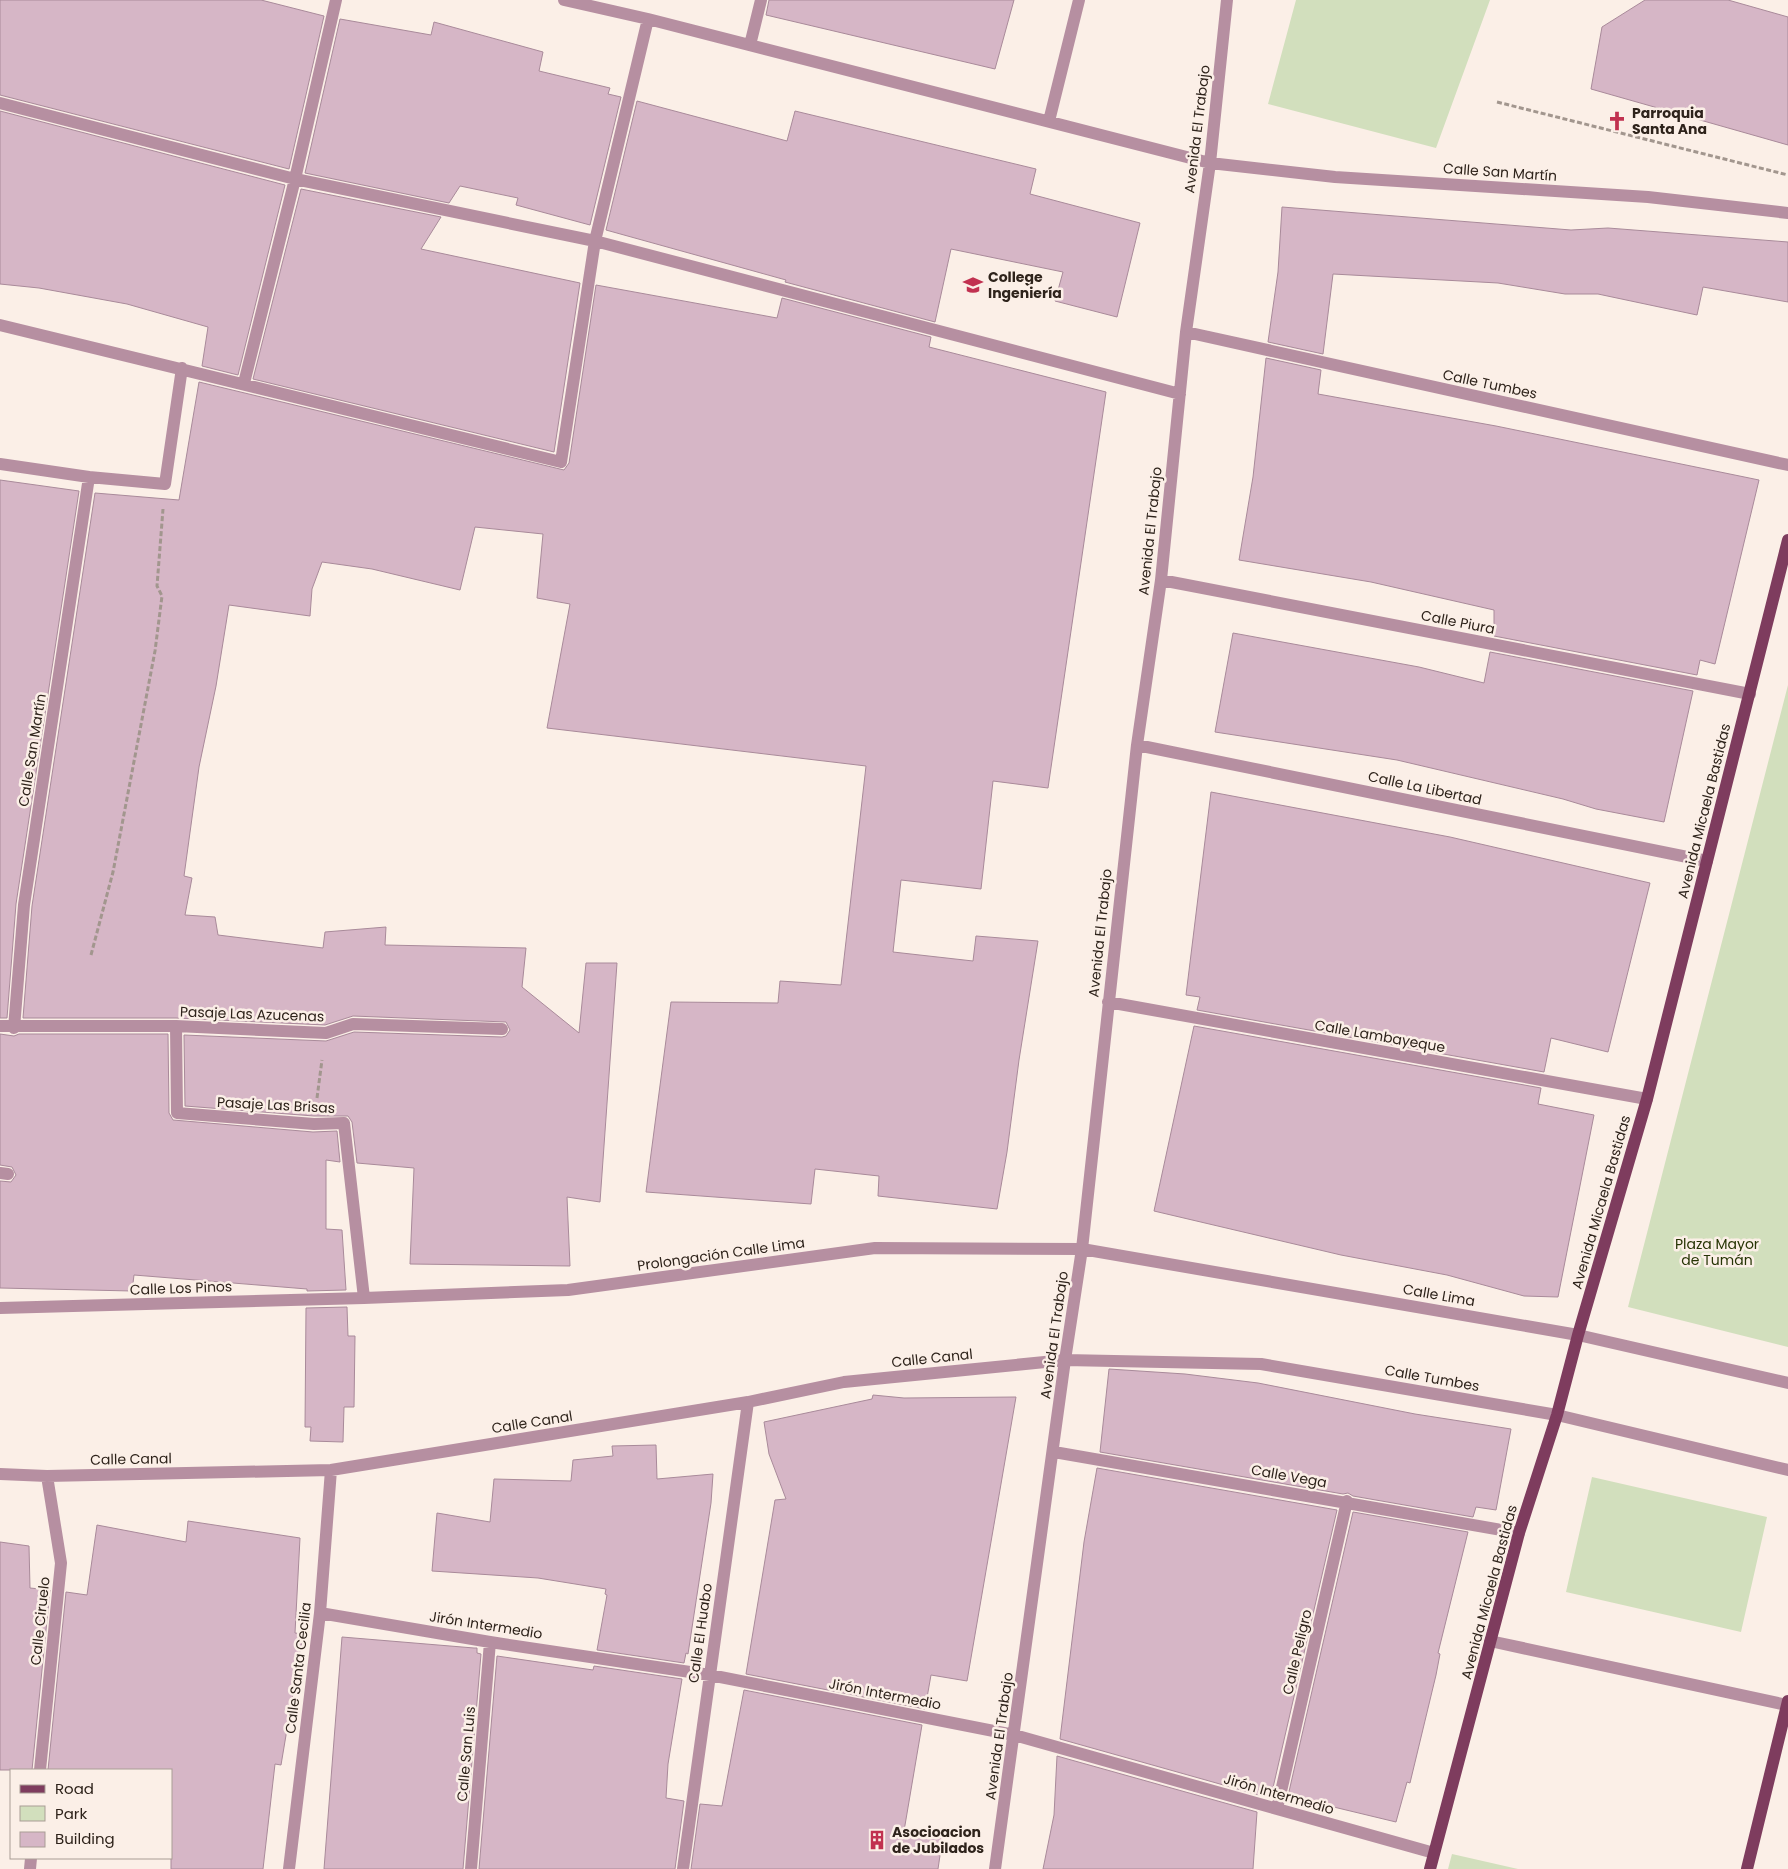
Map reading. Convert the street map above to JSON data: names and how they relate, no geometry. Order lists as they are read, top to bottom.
{
  "streets": {
    "main road": ["Avenida Micaela Bastidas"],
    "street": [
      "Avenida El Trabajo",
      "Calle San Martín",
      "Calle Tumbes",
      "Calle Piura",
      "Calle La Libertad",
      "Pasaje Las Azucenas",
      "Calle Lambayeque",
      "Pasaje Las Brisas",
      "Prolongación Calle Lima",
      "Calle Los Pinos",
      "Calle Lima",
      "Calle Canal",
      "Calle Vega",
      "Calle Ciruelo",
      "Jirón Intermedio",
      "Calle El Huabo",
      "Calle Peligro",
      "Calle Santa Cecilia",
      "Calle San Luis"
    ]
  },
  "crossings": [
    ["Avenida El Trabajo", "Calle San Martín"],
    ["Avenida El Trabajo", "Calle Tumbes"],
    ["Avenida El Trabajo", "Calle Piura"],
    ["Avenida El Trabajo", "Calle La Libertad"],
    ["Avenida El Trabajo", "Calle Lambayeque"],
    ["Avenida El Trabajo", "Prolongación Calle Lima"],
    ["Avenida El Trabajo", "Calle Lima"],
    ["Avenida El Trabajo", "Calle Canal"],
    ["Avenida El Trabajo", "Calle Vega"],
    ["Avenida El Trabajo", "Jirón Intermedio"],
    ["Calle San Martín", "Pasaje Las Azucenas"],
    ["Calle Tumbes", "Avenida Micaela Bastidas"],
    ["Calle Tumbes", "Calle Canal"],
    ["Calle Piura", "Avenida Micaela Bastidas"],
    ["Calle La Libertad", "Avenida Micaela Bastidas"],
    ["Avenida Micaela Bastidas", "Calle Lambayeque"],
    ["Avenida Micaela Bastidas", "Calle Lima"],
    ["Avenida Micaela Bastidas", "Calle Vega"],
    ["Avenida Micaela Bastidas", "Jirón Intermedio"],
    ["Pasaje Las Azucenas", "Pasaje Las Brisas"],
    ["Pasaje Las Brisas", "Prolongación Calle Lima"],
    ["Pasaje Las Brisas", "Calle Los Pinos"],
    ["Prolongación Calle Lima", "Calle Los Pinos"],
    ["Prolongación Calle Lima", "Calle Lima"],
    ["Calle Canal", "Calle Ciruelo"],
    ["Calle Canal", "Calle El Huabo"],
    ["Calle Canal", "Calle Santa Cecilia"],
    ["Calle Vega", "Calle Peligro"],
    ["Jirón Intermedio", "Calle El Huabo"],
    ["Jirón Intermedio", "Calle Peligro"],
    ["Jirón Intermedio", "Calle Santa Cecilia"],
    ["Jirón Intermedio", "Calle San Luis"]
  ],
  "parks": ["Plaza Mayor de Tumán"],
  "places": {
    "church": ["Parroquia Santa Ana"],
    "school or university": ["College Ingeniería"],
    "building": ["Asocioacion de Jubilados"]
  },
  "legend": ["Road", "Park", "Building"]
}
